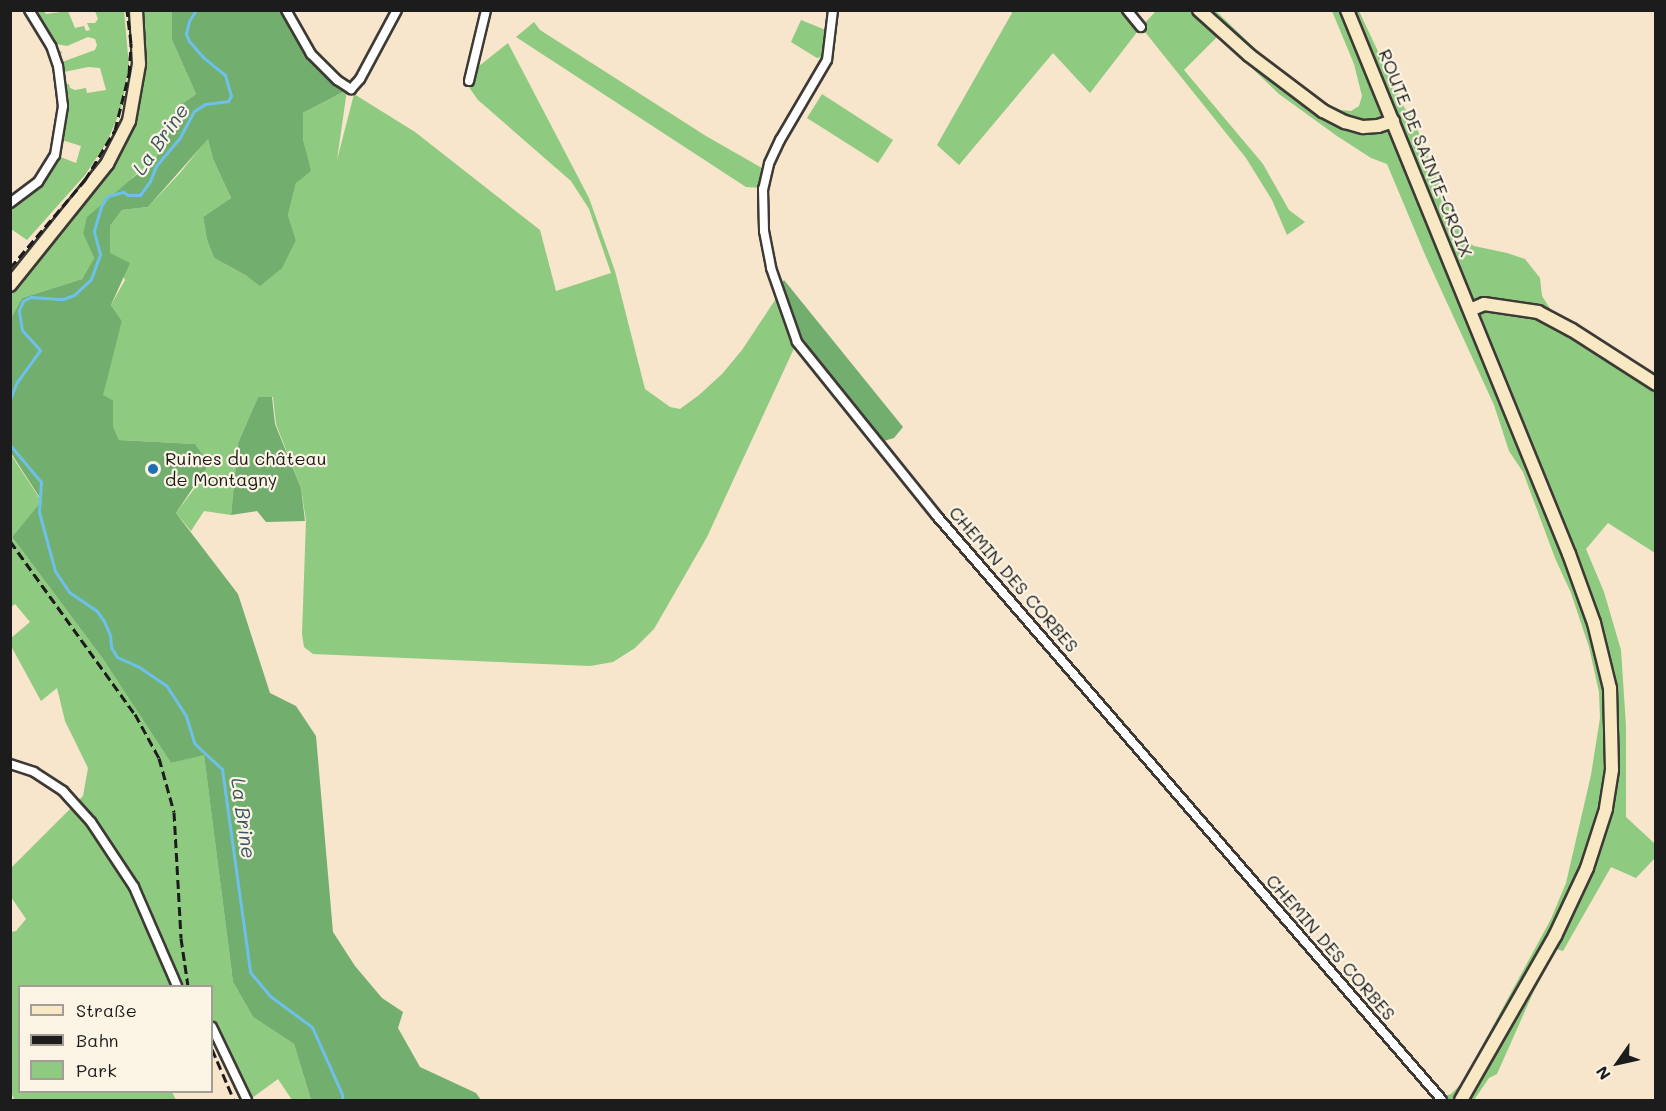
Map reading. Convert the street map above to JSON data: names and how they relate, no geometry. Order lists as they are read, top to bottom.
{
  "streets": {
    "main road": ["ROUTE DE SAINTE-CROIX"],
    "street": ["CHEMIN DES CORBES"]
  },
  "water": ["La Brine"],
  "places": ["Ruines du château de Montagny"],
  "legend": ["Straße", "Bahn", "Park"],
  "north": "bottom left"
}
